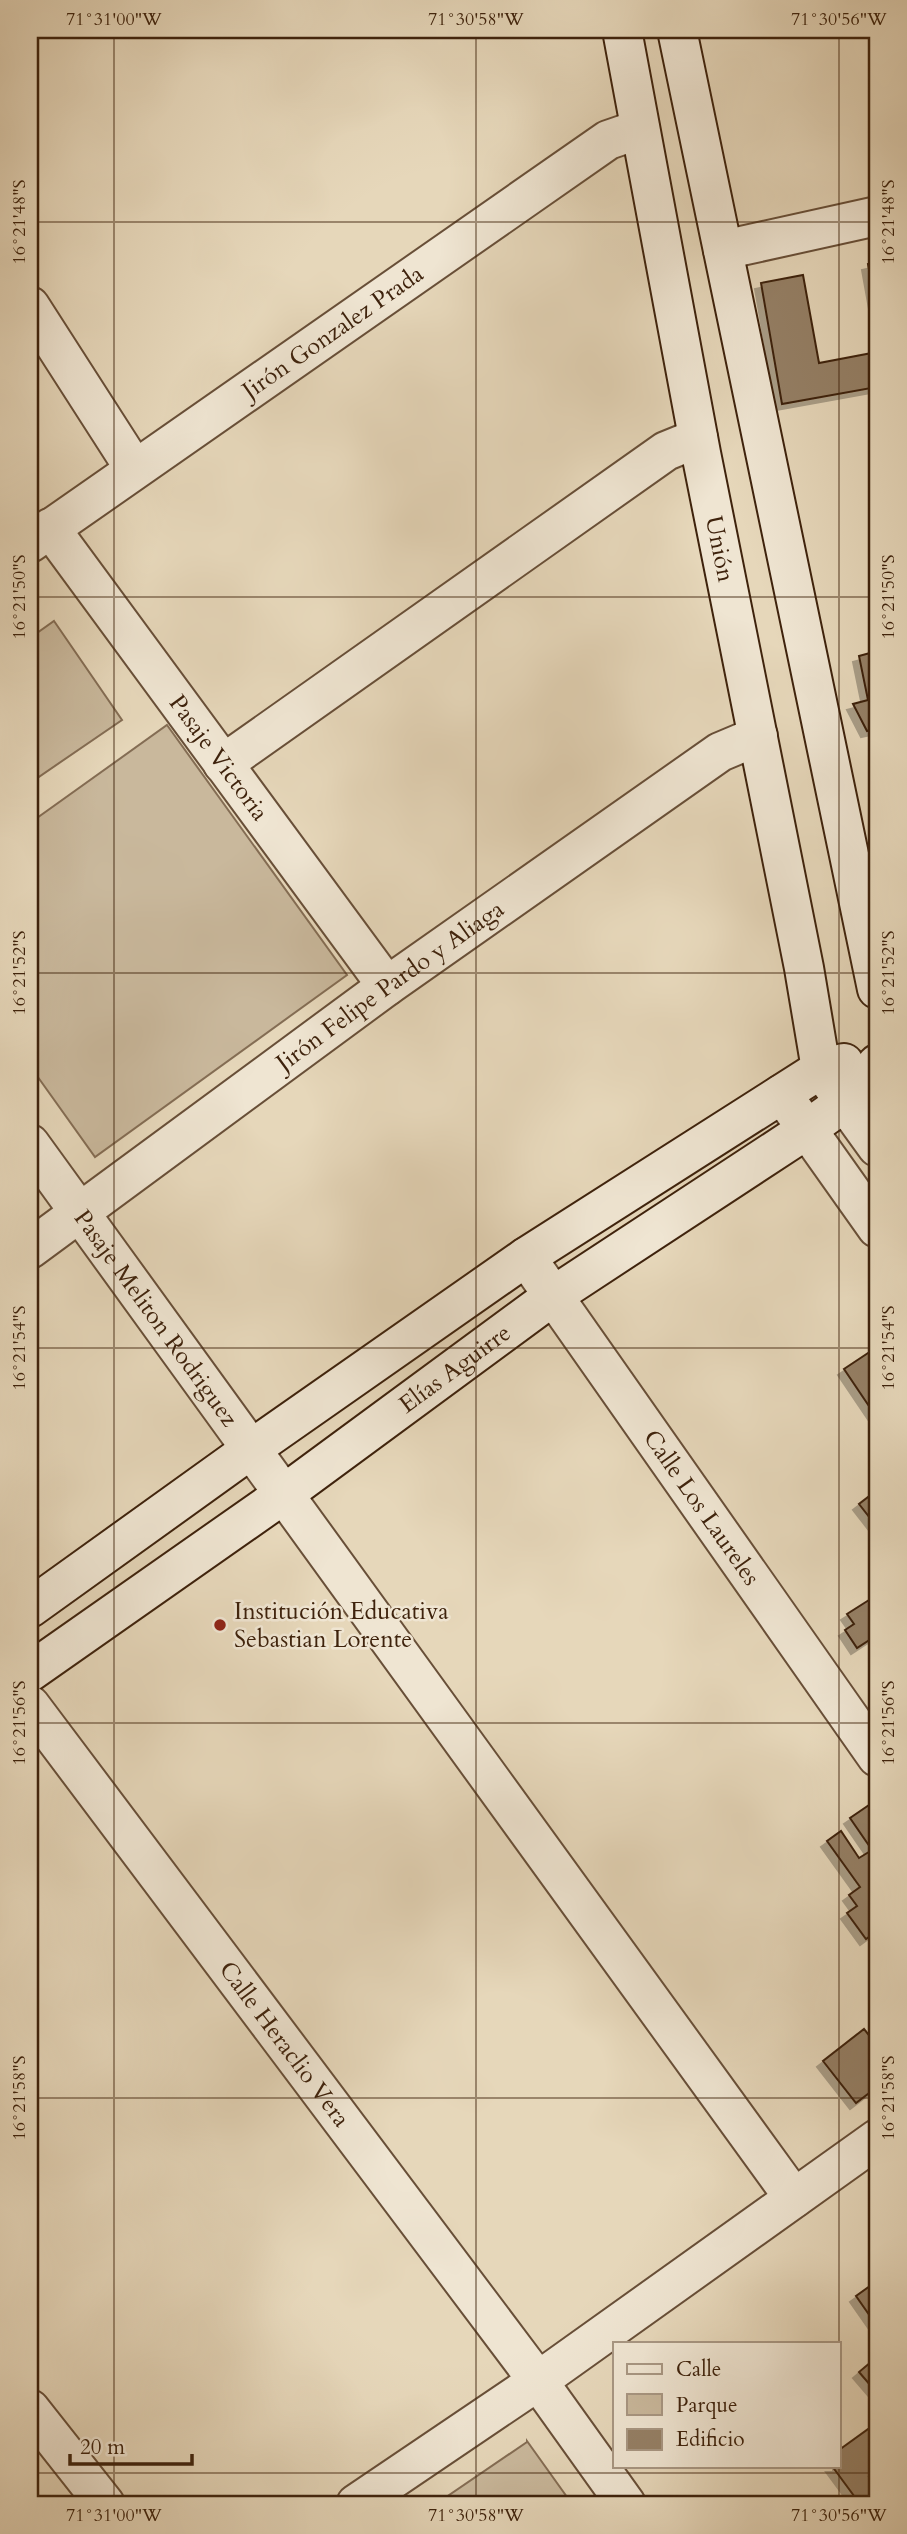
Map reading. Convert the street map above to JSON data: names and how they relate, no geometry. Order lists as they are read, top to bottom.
{
  "streets": {
    "street": [
      "Jirón Gonzalez Prada",
      "Unión",
      "Pasaje Victoria",
      "Jirón Felipe Pardo y Aliaga",
      "Pasaje Meliton Rodriguez",
      "Elías Aguirre",
      "Calle Los Laureles",
      "Calle Heraclio Vera"
    ]
  },
  "crossings": [
    ["Jirón Gonzalez Prada", "Unión"],
    ["Jirón Gonzalez Prada", "Pasaje Victoria"],
    ["Unión", "Jirón Felipe Pardo y Aliaga"],
    ["Unión", "Elías Aguirre"],
    ["Pasaje Victoria", "Jirón Felipe Pardo y Aliaga"],
    ["Jirón Felipe Pardo y Aliaga", "Pasaje Meliton Rodriguez"],
    ["Pasaje Meliton Rodriguez", "Elías Aguirre"],
    ["Elías Aguirre", "Calle Los Laureles"]
  ],
  "places": ["Institución Educativa Sebastian Lorente"],
  "legend": ["Calle", "Parque", "Edificio"],
  "scale_bar": "20 m",
  "coordinates": [
    "71°31'00\"W",
    "71°30'58\"W",
    "71°30'56\"W",
    "16°21'48\"S",
    "16°21'50\"S",
    "16°21'52\"S",
    "16°21'54\"S",
    "16°21'56\"S",
    "16°21'58\"S"
  ]
}
